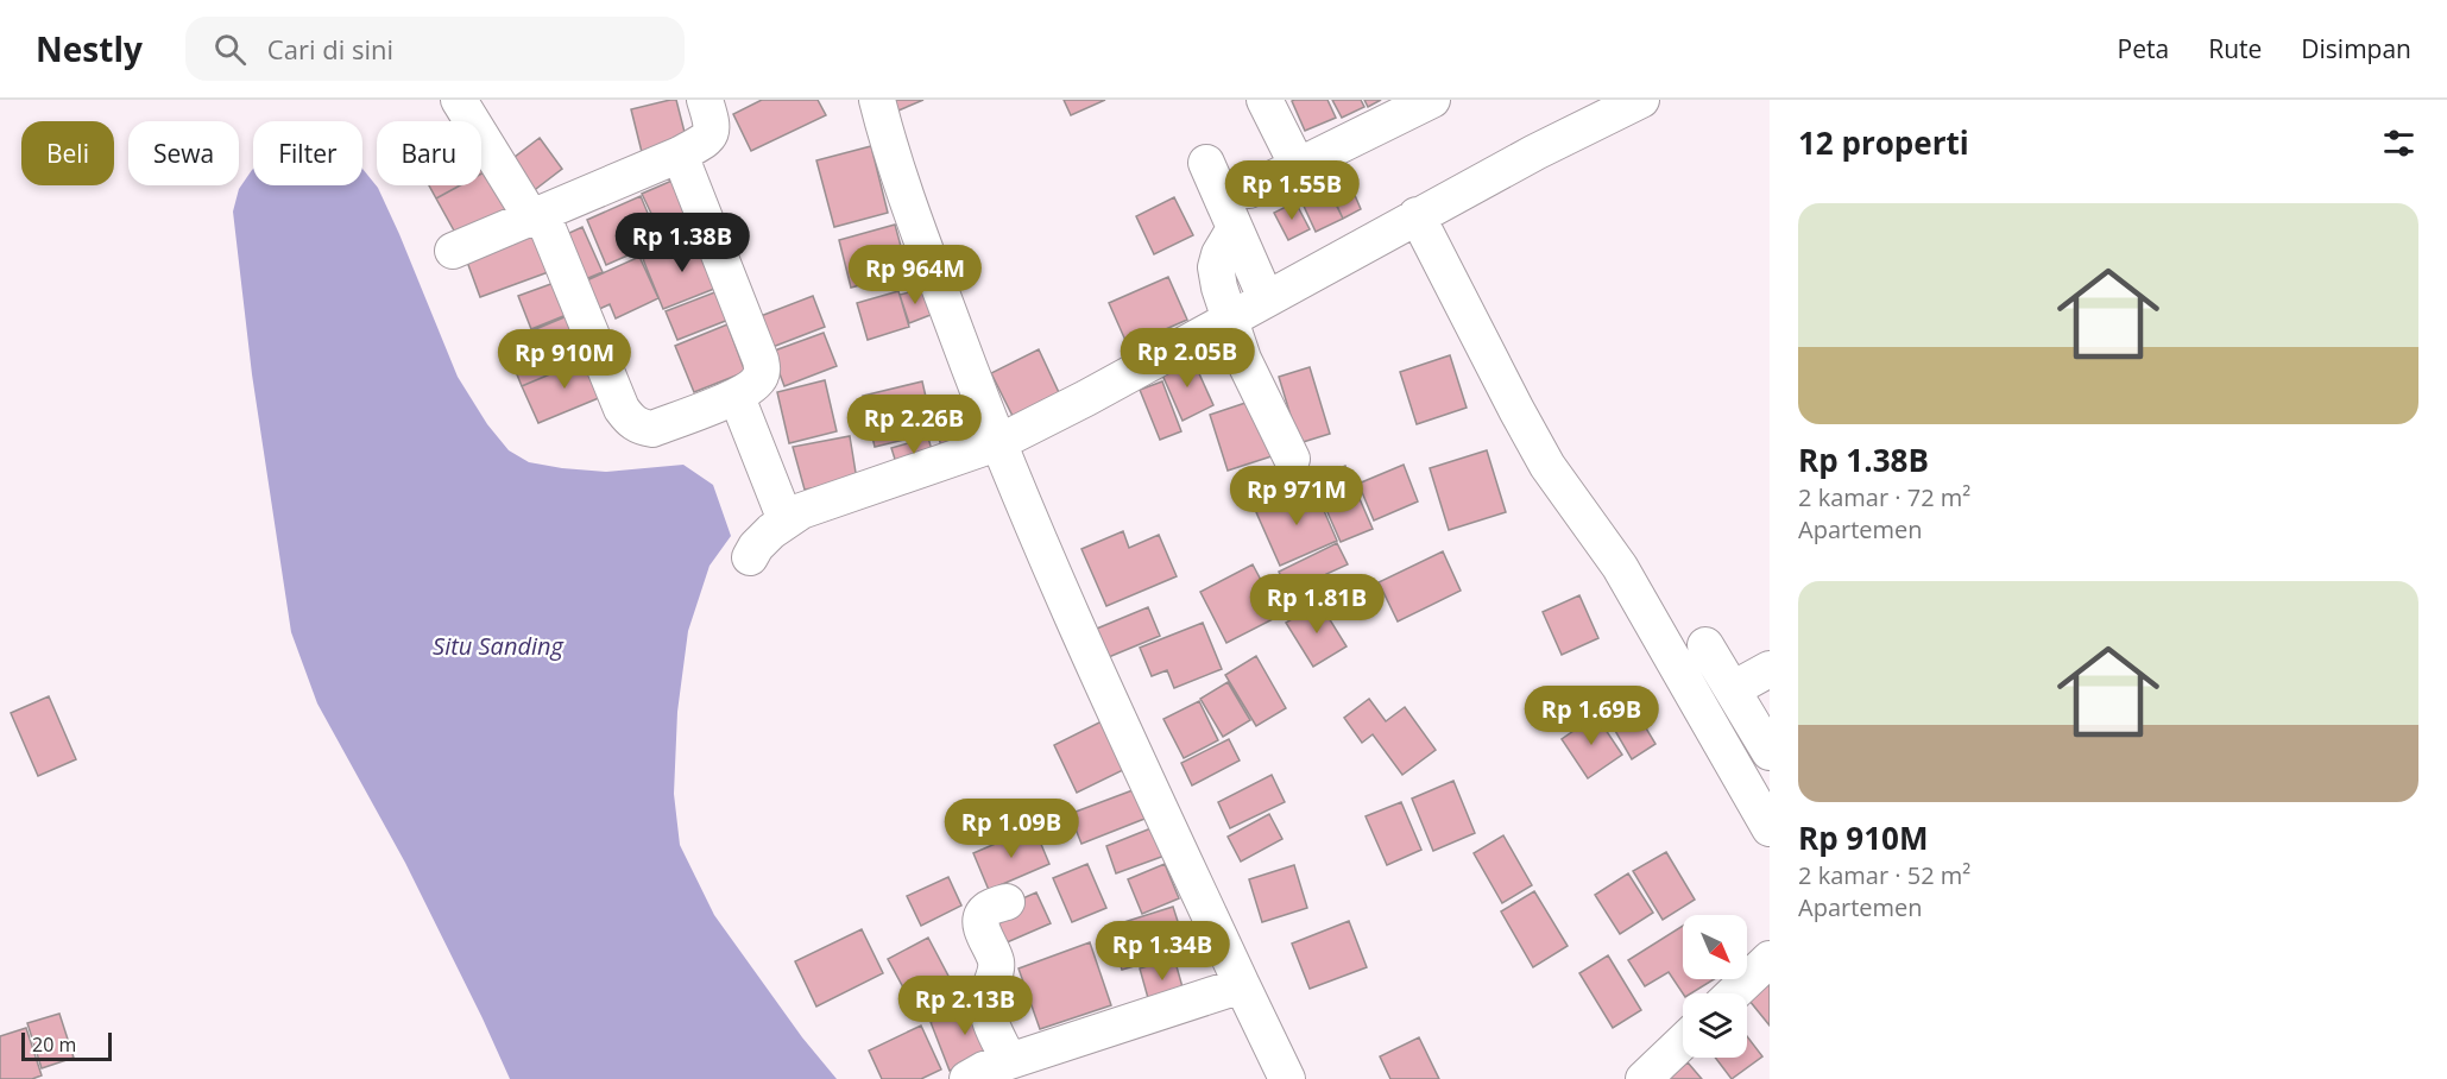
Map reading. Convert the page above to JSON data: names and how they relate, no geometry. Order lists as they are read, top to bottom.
{
  "water": ["Situ Sanding"],
  "scale_bar": "20 m",
  "north": "bottom right",
  "page": {
    "header": "Nestly",
    "search": "Cari di sini",
    "nav": ["Peta", "Rute", "Disimpan"],
    "heading": "12 properti",
    "chip": [
      "Beli",
      "Sewa",
      "Filter",
      "Baru"
    ],
    "price": [
      "Rp 1.55B",
      "Rp 1.38B",
      "Rp 964M",
      "Rp 2.05B",
      "Rp 910M",
      "Rp 2.26B",
      "Rp 971M",
      "Rp 1.81B",
      "Rp 1.69B",
      "Rp 1.09B",
      "Rp 1.34B",
      "Rp 2.13B"
    ],
    "list": [
      {
        "name": "Rp 1.38B",
        "note": "2 kamar · 72 m² · Apartemen"
      },
      {
        "name": "Rp 910M",
        "note": "2 kamar · 52 m² · Apartemen"
      }
    ],
    "scale": "20 m"
  }
}
